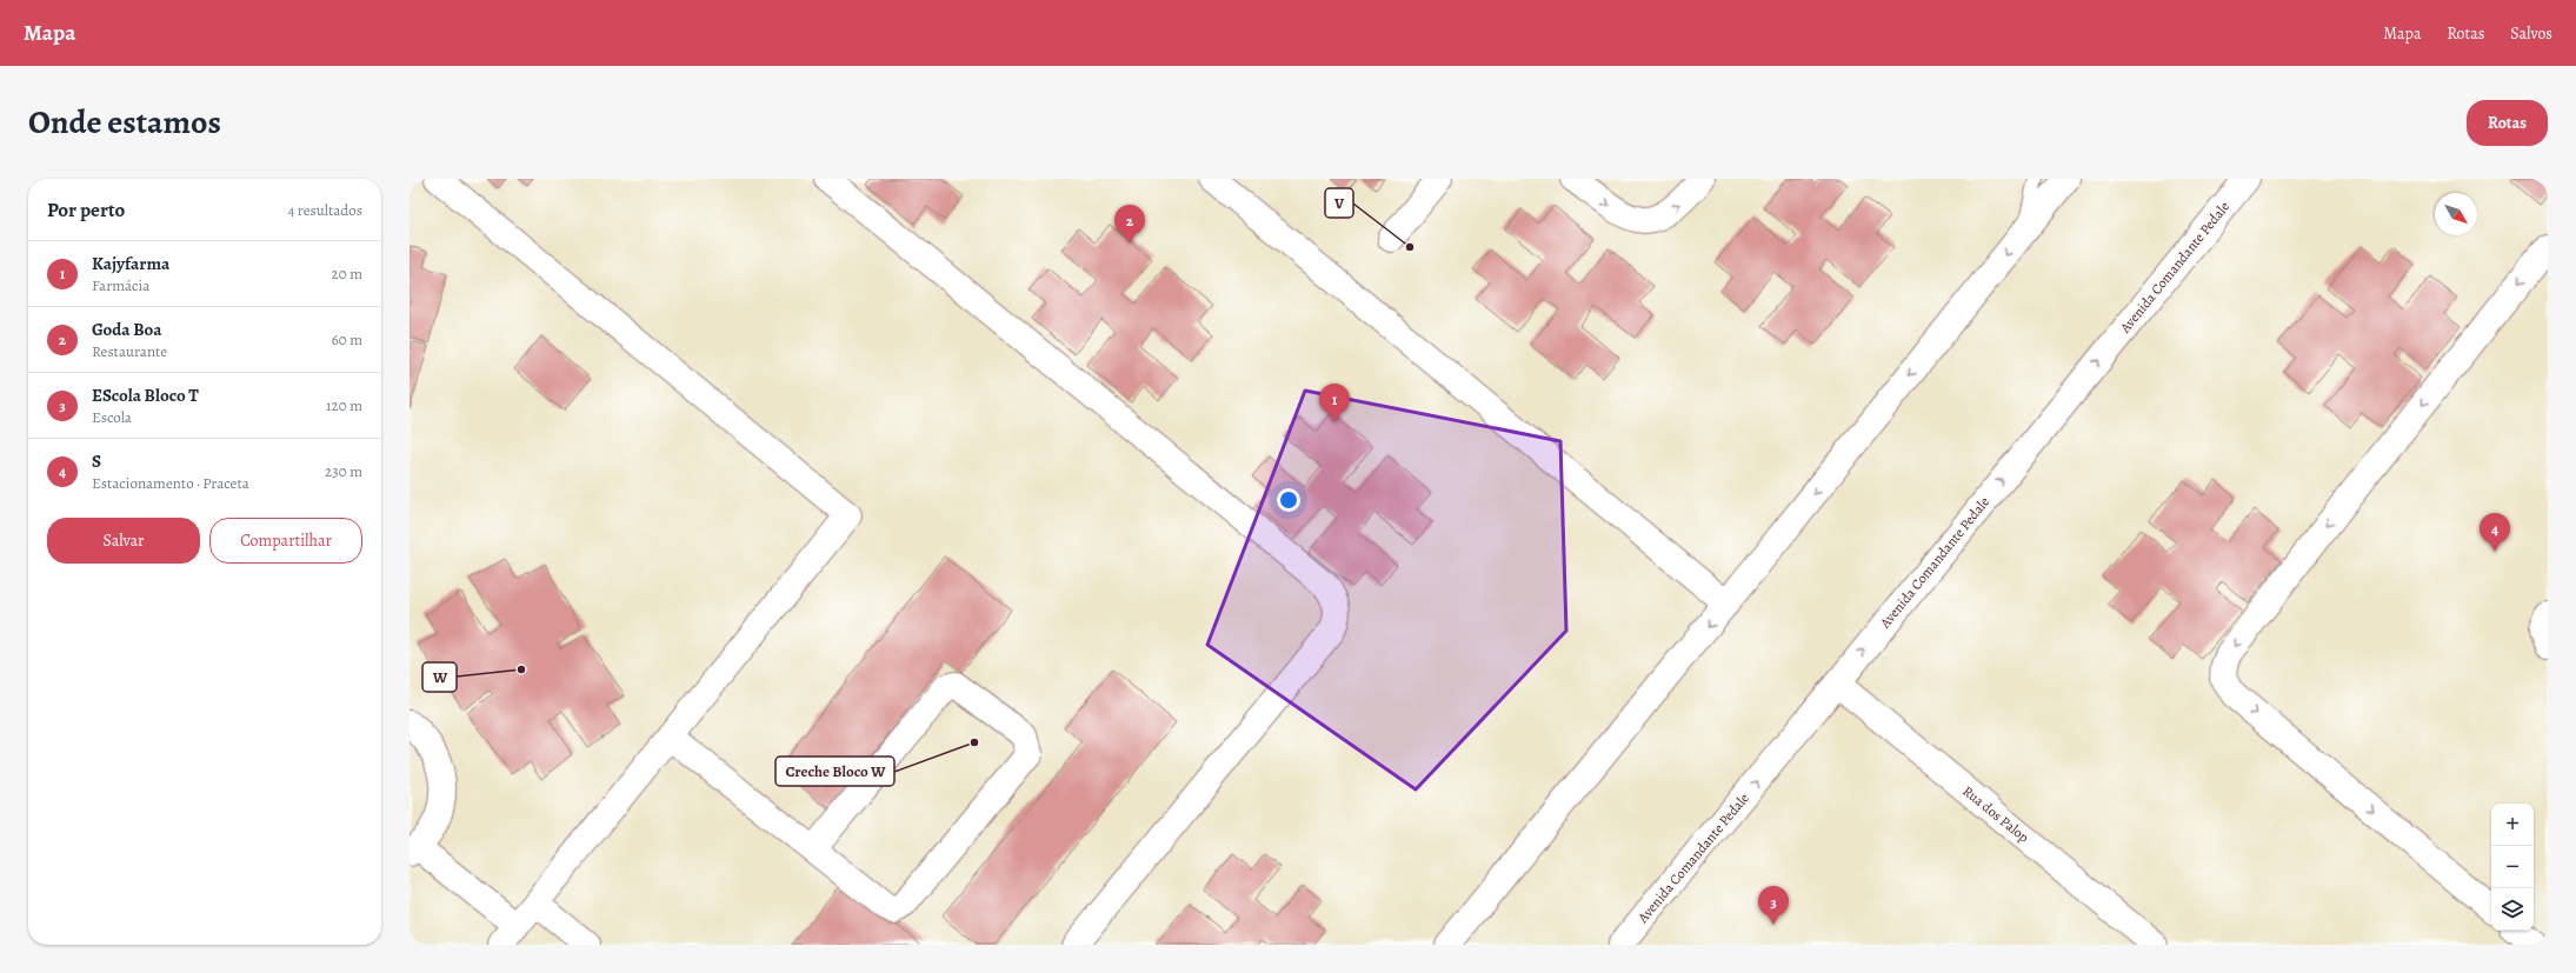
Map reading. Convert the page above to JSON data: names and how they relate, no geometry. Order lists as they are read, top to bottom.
{
  "streets": {
    "street": ["Avenida Comandante Pedale", "Rua dos Palop"]
  },
  "crossings": [
    ["Avenida Comandante Pedale", "Rua dos Palop"]
  ],
  "places": ["V", "W", "Creche Bloco W"],
  "north": "bottom right",
  "page": {
    "header": "Mapa",
    "nav": ["Mapa", "Rotas", "Salvos"],
    "title": "Onde estamos",
    "buttons": [
      "Rotas",
      ["Salvar", "Compartilhar"]
    ],
    "heading": ["Por perto", "4 resultados"],
    "pins": [
      "2",
      "1",
      "4",
      "3"
    ],
    "list": [
      {
        "mark": "1",
        "name": "Kajyfarma",
        "note": "Farmácia",
        "value": "20 m"
      },
      {
        "mark": "2",
        "name": "Goda Boa",
        "note": "Restaurante",
        "value": "60 m"
      },
      {
        "mark": "3",
        "name": "EScola Bloco T",
        "note": "Escola",
        "value": "120 m"
      },
      {
        "mark": "4",
        "name": "S",
        "note": "Estacionamento · Praceta",
        "value": "230 m"
      }
    ],
    "map_buttons": ["+", "−"]
  }
}
